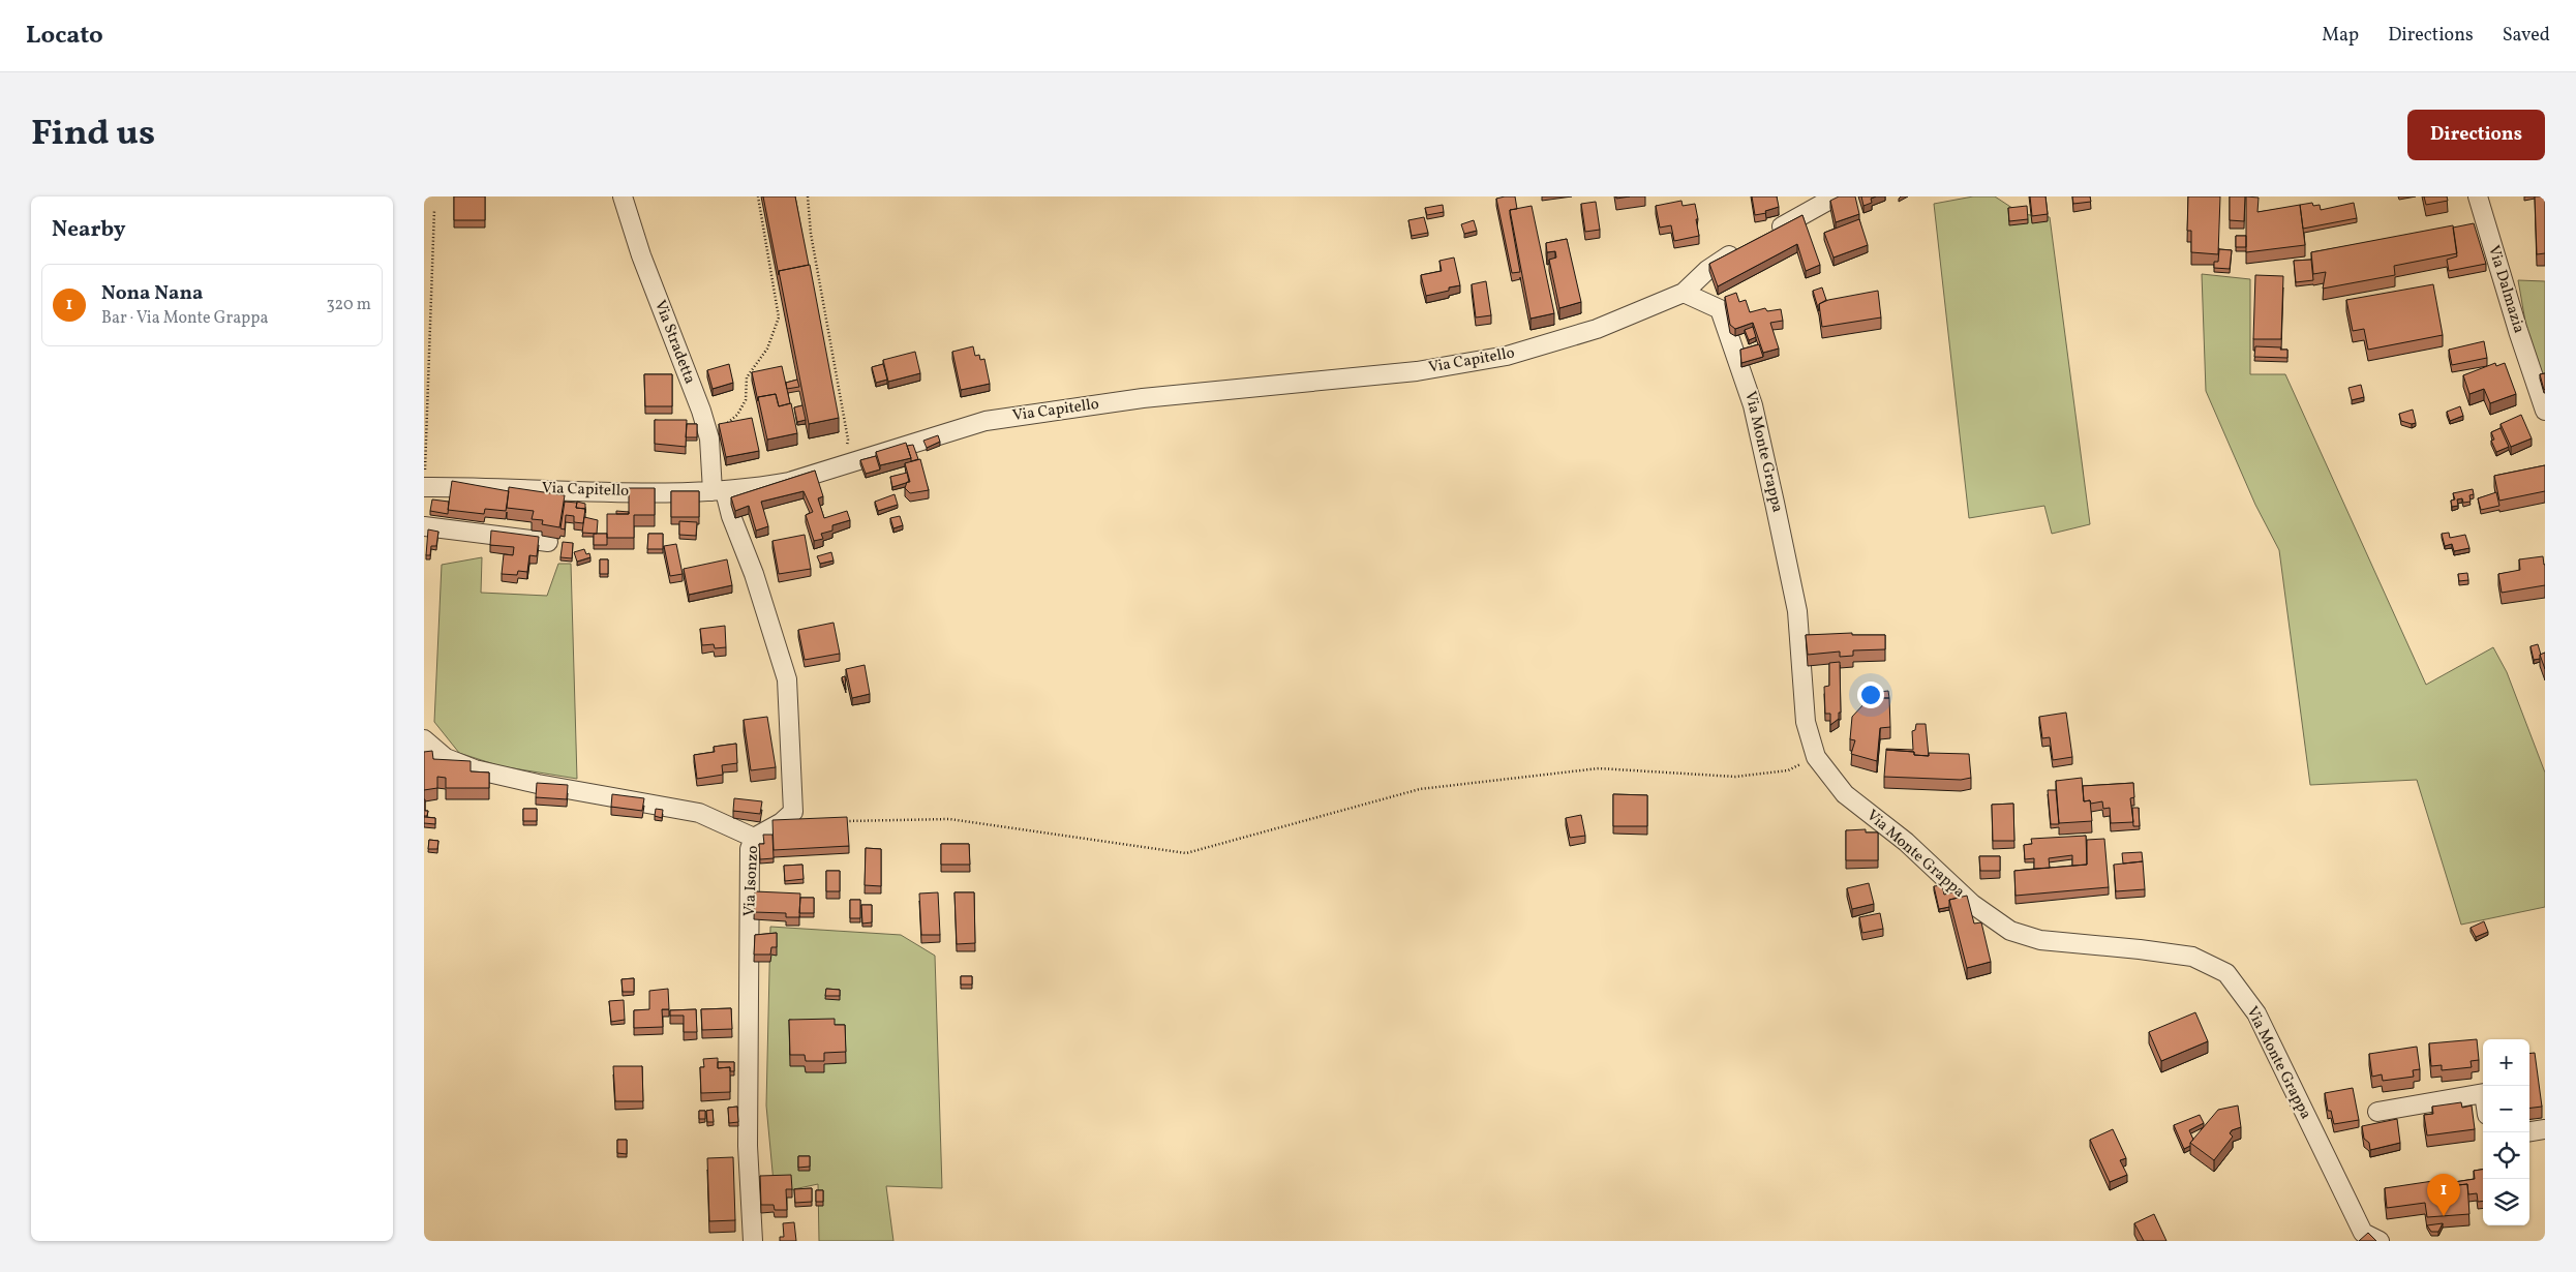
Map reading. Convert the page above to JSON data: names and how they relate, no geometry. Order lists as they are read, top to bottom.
{
  "streets": {
    "street": [
      "Via Dalmazia",
      "Via Stradetta",
      "Via Capitello",
      "Via Monte Grappa",
      "Via Isonzo"
    ]
  },
  "crossings": [
    ["Via Stradetta", "Via Capitello"],
    ["Via Stradetta", "Via Isonzo"],
    ["Via Capitello", "Via Monte Grappa"],
    ["Via Capitello", "Via Isonzo"]
  ],
  "page": {
    "header": "Locato",
    "nav": ["Map", "Directions", "Saved"],
    "title": "Find us",
    "buttons": "Directions",
    "heading": "Nearby",
    "list": [
      {
        "mark": "1",
        "name": "Nona Nana",
        "note": "Bar · Via Monte Grappa",
        "value": "320 m"
      }
    ],
    "map_buttons": ["+", "−"],
    "pins": "1"
  }
}
